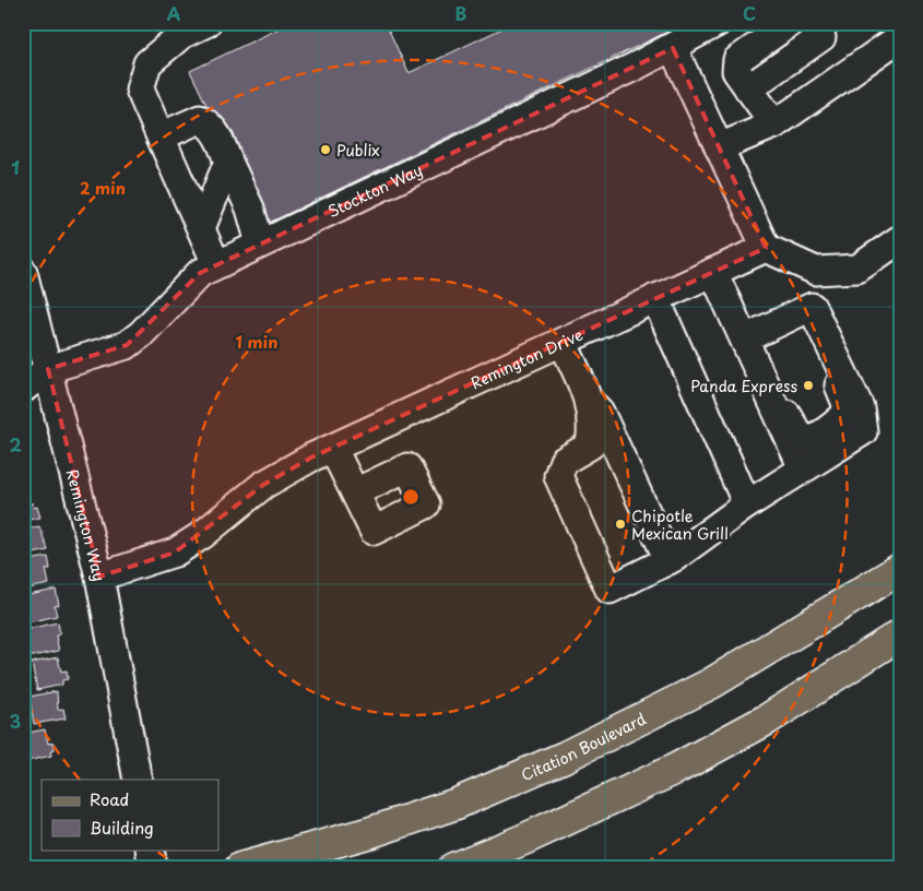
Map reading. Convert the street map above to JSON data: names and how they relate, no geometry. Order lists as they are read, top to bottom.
{
  "streets": {
    "main road": ["Citation Boulevard"],
    "street": ["Stockton Way", "Remington Drive", "Remington Way"]
  },
  "crossings": [
    ["Stockton Way", "Remington Way"],
    ["Remington Drive", "Remington Way"]
  ],
  "places": ["Publix", "Panda Express", "Chipotle Mexican Grill"],
  "legend": ["Road", "Building"],
  "grid": {
    "columns": ["A", "B", "C"],
    "rows": ["1", "2", "3"]
  },
  "rings": ["2 min", "1 min"]
}
